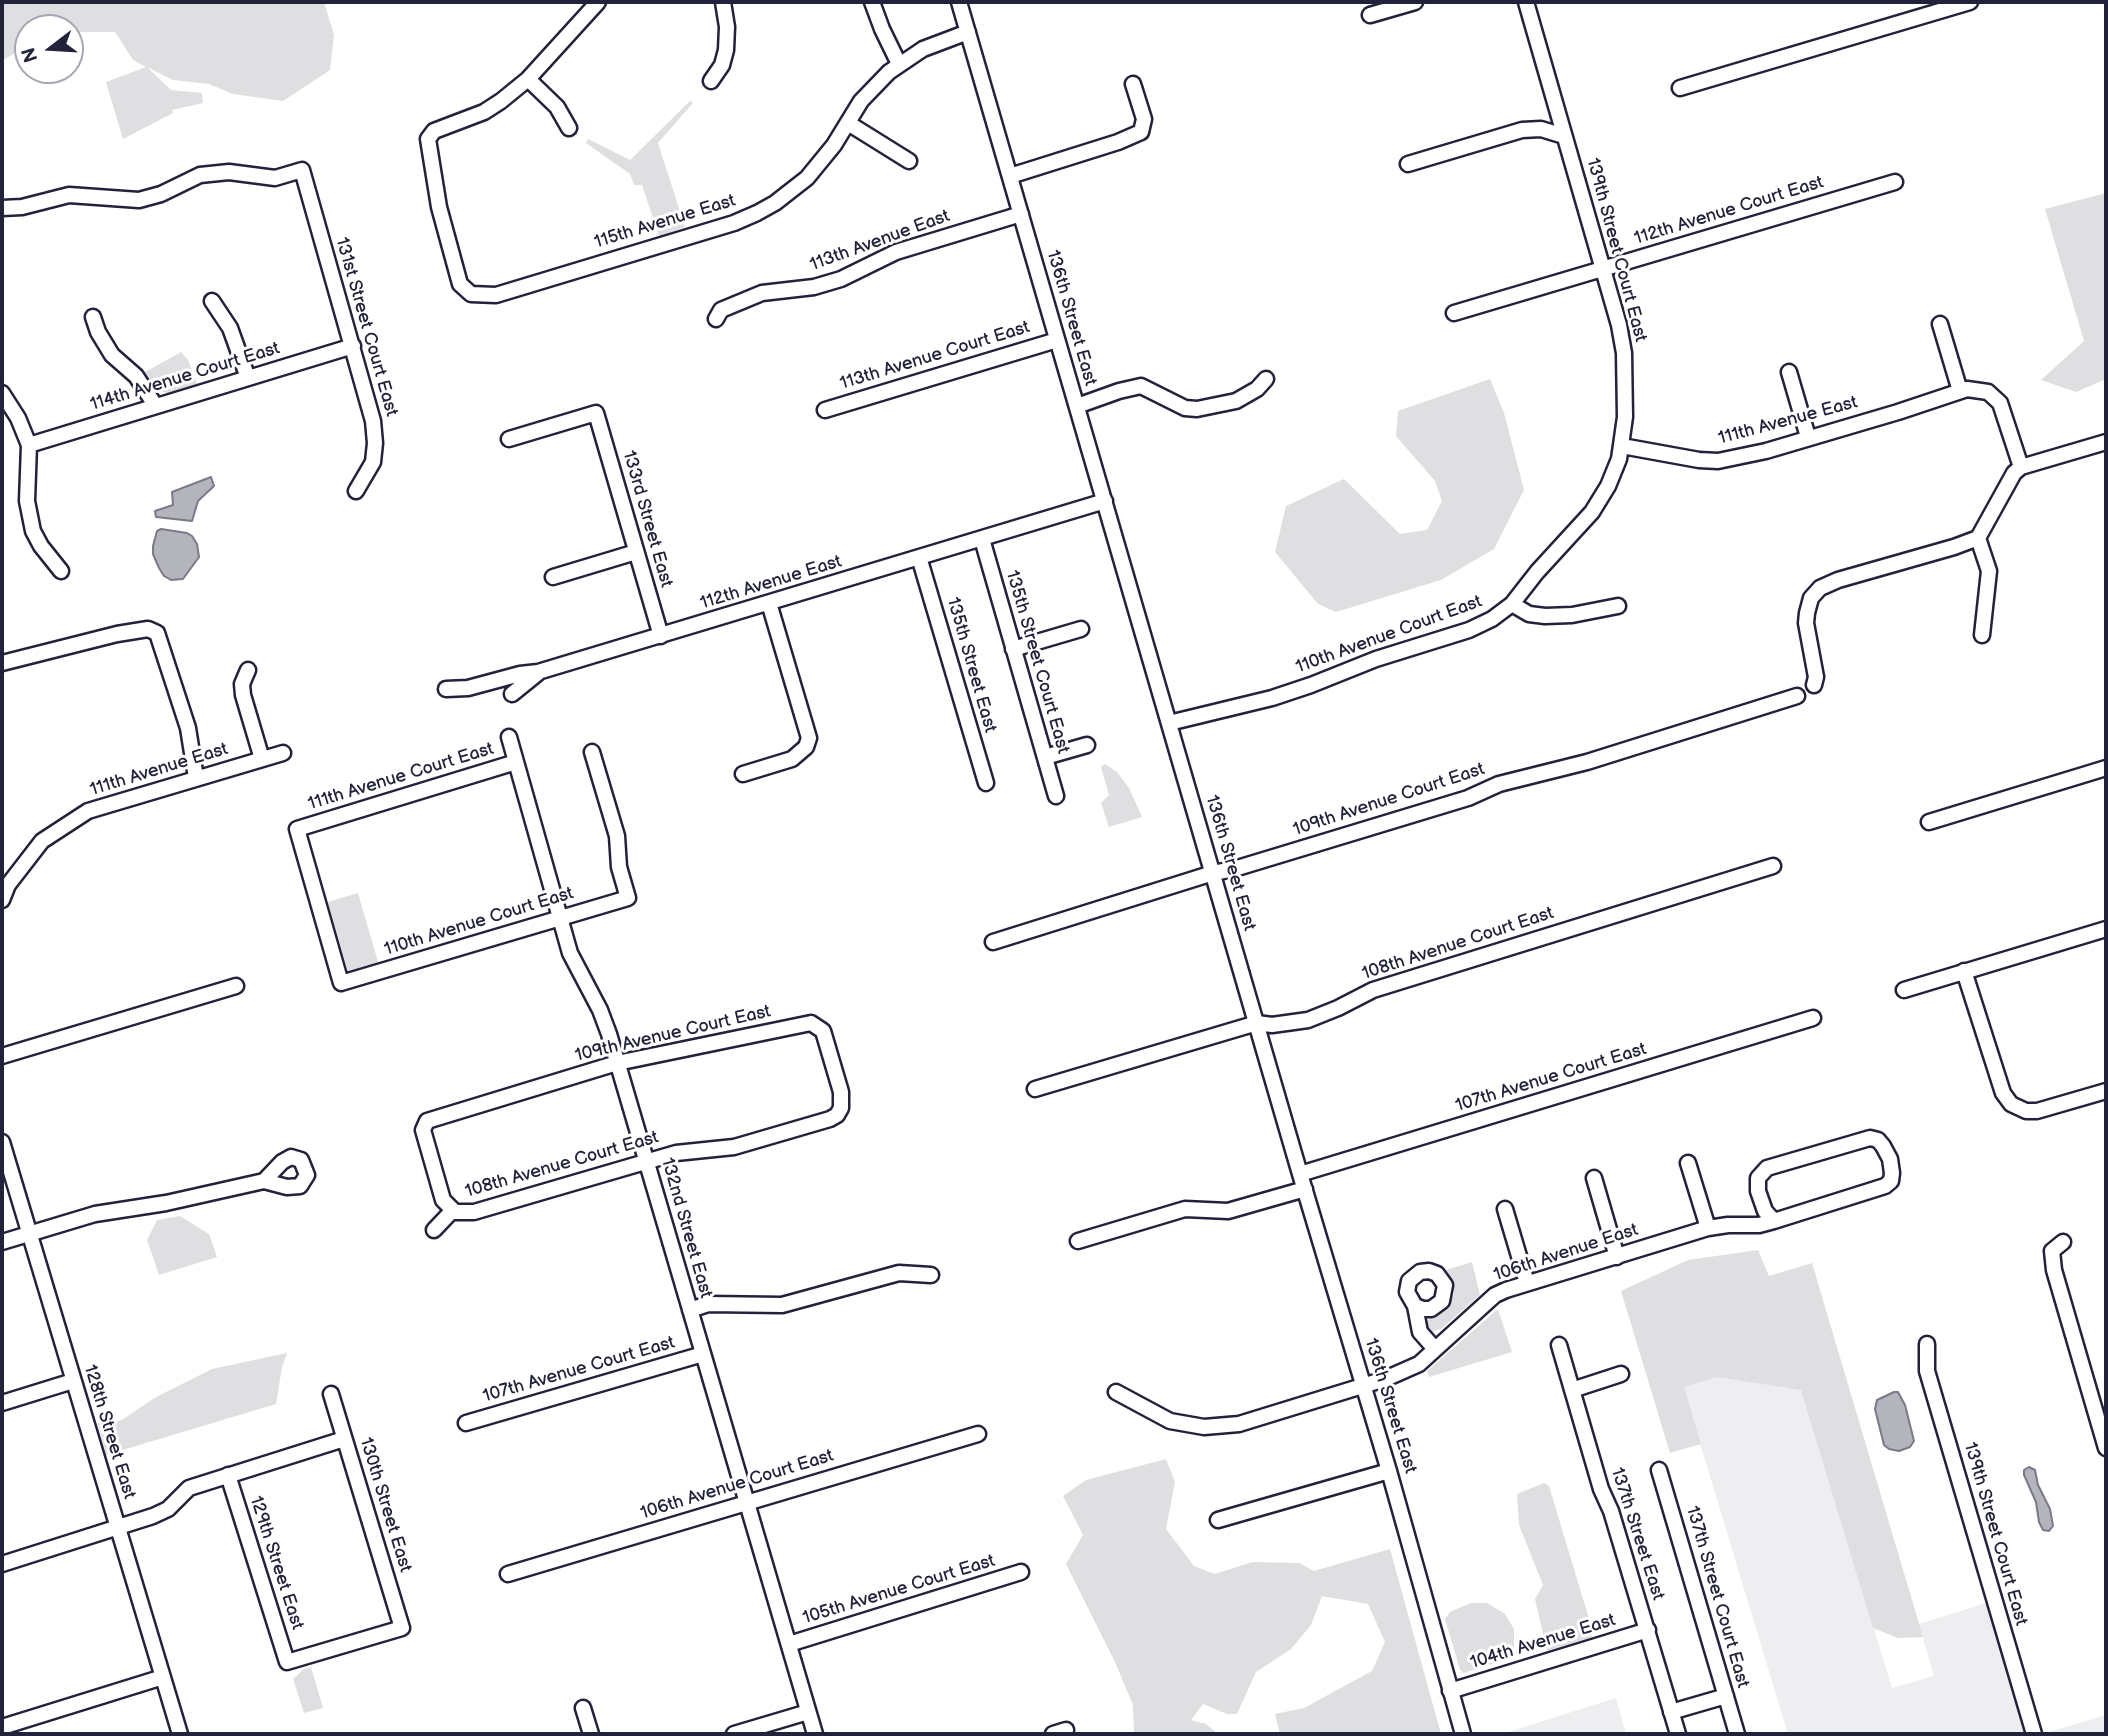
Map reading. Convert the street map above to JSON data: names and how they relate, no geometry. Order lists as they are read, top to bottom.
{
  "streets": {
    "street": [
      "112th Avenue Court East",
      "115th Avenue East",
      "113th Avenue East",
      "139th Street Court East",
      "136th Street East",
      "131st Street Court East",
      "113th Avenue Court East",
      "114th Avenue Court East",
      "111th Avenue East",
      "133rd Street East",
      "112th Avenue East",
      "110th Avenue Court East",
      "135th Street Court East",
      "135th Street East",
      "111th Avenue Court East",
      "109th Avenue Court East",
      "108th Avenue Court East",
      "107th Avenue Court East",
      "132nd Street East",
      "106th Avenue East",
      "128th Street East",
      "106th Avenue Court East",
      "130th Street East",
      "137th Street East",
      "129th Street East",
      "105th Avenue Court East",
      "137th Street Court East",
      "104th Avenue East"
    ]
  },
  "crossings": [
    ["112th Avenue Court East", "139th Street Court East"],
    ["115th Avenue East", "136th Street East"],
    ["113th Avenue East", "136th Street East"],
    ["139th Street Court East", "111th Avenue East"],
    ["139th Street Court East", "110th Avenue Court East"],
    ["136th Street East", "113th Avenue Court East"],
    ["136th Street East", "112th Avenue East"],
    ["136th Street East", "110th Avenue Court East"],
    ["136th Street East", "109th Avenue Court East"],
    ["136th Street East", "108th Avenue Court East"],
    ["136th Street East", "107th Avenue Court East"],
    ["136th Street East", "106th Avenue East"],
    ["136th Street East", "104th Avenue East"],
    ["131st Street Court East", "114th Avenue Court East"],
    ["133rd Street East", "112th Avenue East"],
    ["112th Avenue East", "135th Street Court East"],
    ["112th Avenue East", "135th Street East"],
    ["110th Avenue Court East", "111th Avenue Court East"],
    ["110th Avenue Court East", "132nd Street East"],
    ["111th Avenue Court East", "132nd Street East"],
    ["109th Avenue Court East", "108th Avenue Court East"],
    ["109th Avenue Court East", "132nd Street East"],
    ["108th Avenue Court East", "132nd Street East"],
    ["107th Avenue Court East", "132nd Street East"],
    ["132nd Street East", "106th Avenue Court East"],
    ["132nd Street East", "105th Avenue Court East"],
    ["130th Street East", "129th Street East"],
    ["137th Street East", "104th Avenue East"]
  ],
  "north": "left"
}
